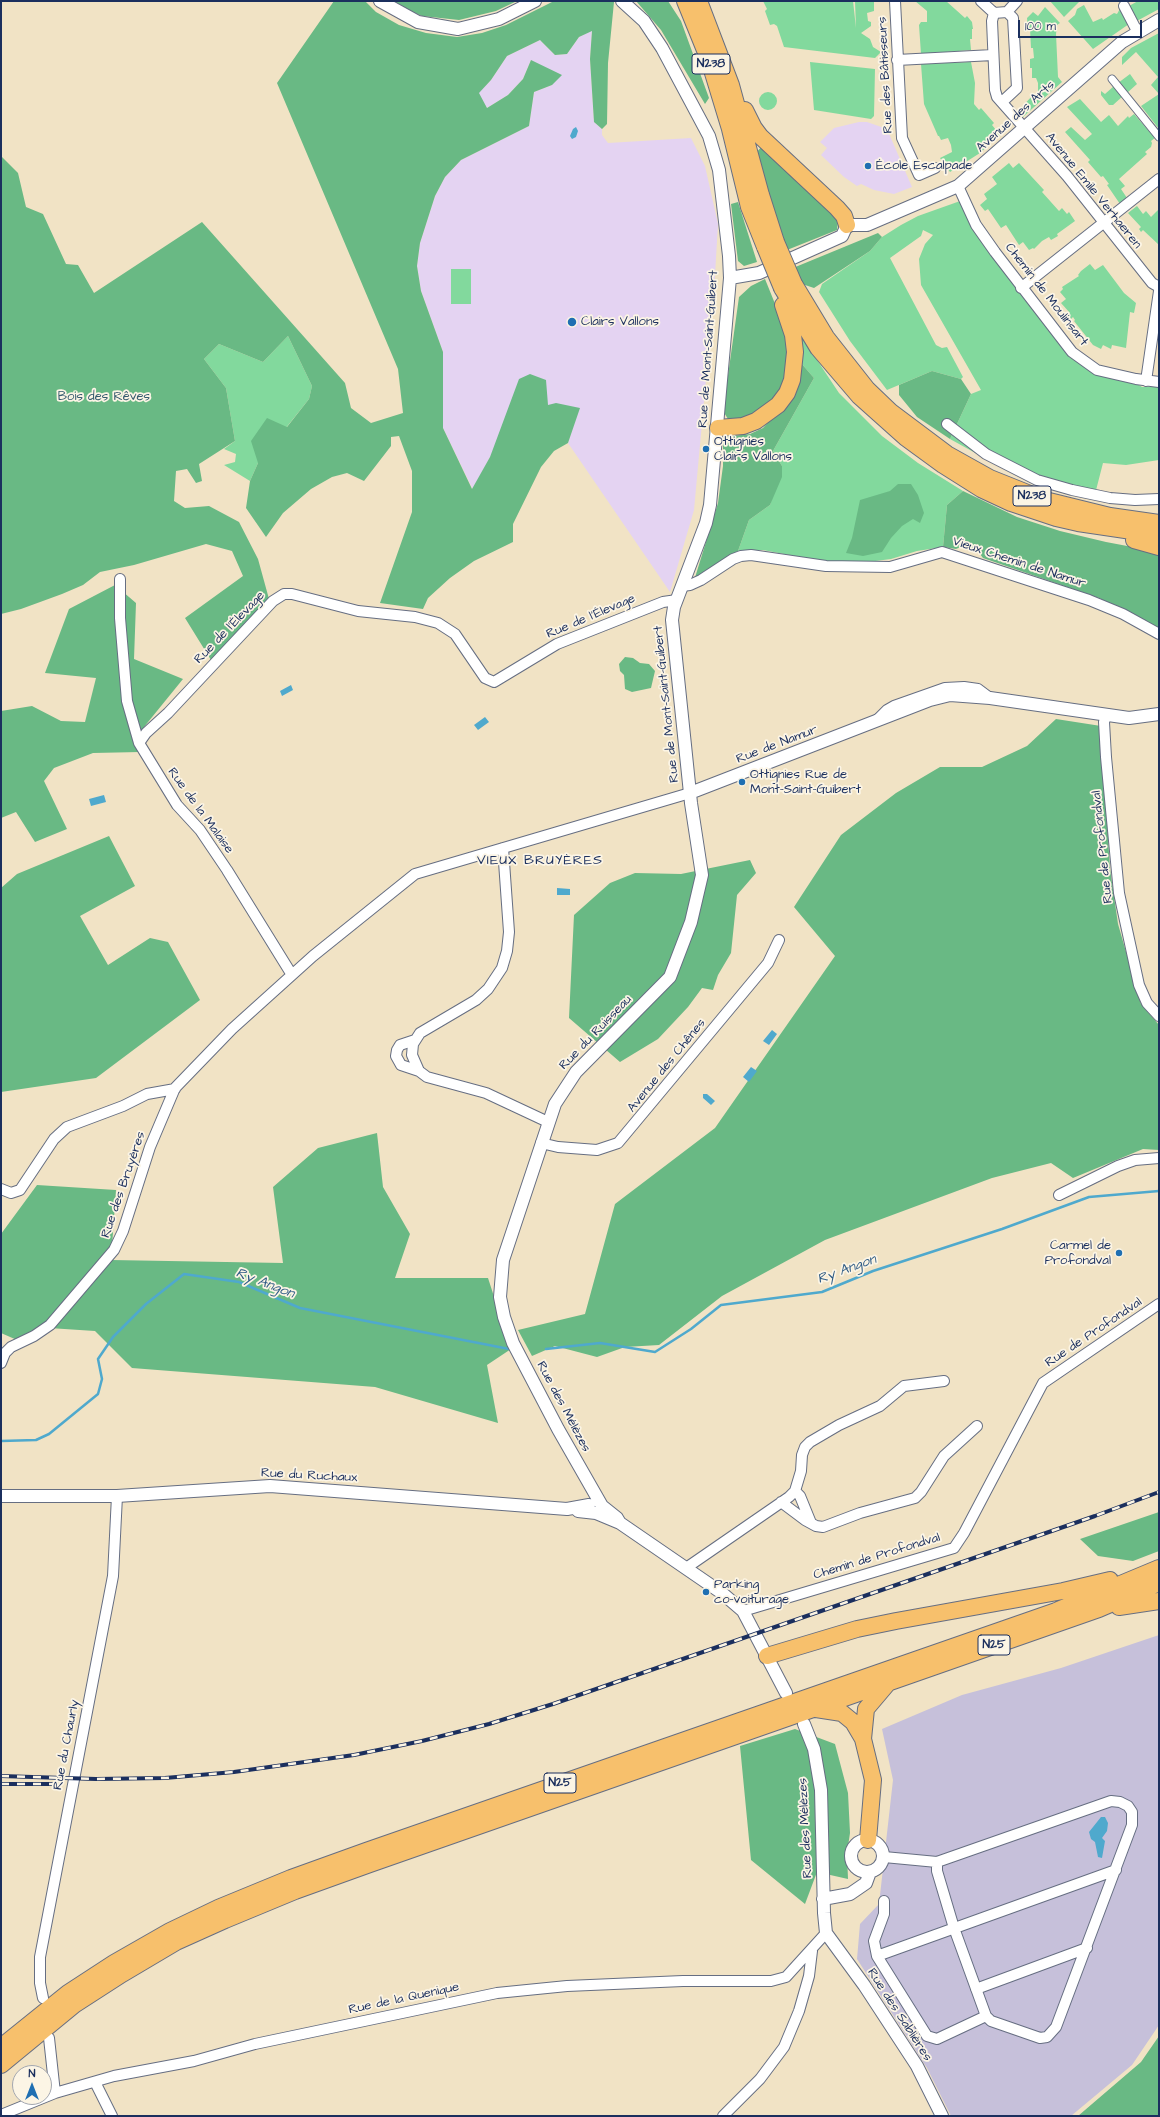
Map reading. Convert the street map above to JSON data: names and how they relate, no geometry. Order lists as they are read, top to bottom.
{
  "streets": {
    "highway": ["N238", "N25"],
    "street": [
      "Rue des Bâtisseurs",
      "Avenue des Arts",
      "Avenue Emile Verhaeren",
      "Chemin de Moulinsart",
      "Rue de Mont-Saint-Guibert",
      "Vieux Chemin de Namur",
      "Rue de l'Élevage",
      "Rue de Namur",
      "Rue de la Malaise",
      "Rue de Profondval",
      "Rue du Ruisseau",
      "Avenue des Chênes",
      "Rue des Bruyères",
      "Rue des Mélèzes",
      "Rue du Ruchaux",
      "Chemin de Profondval",
      "Rue du Chaurly",
      "Rue de la Quenique",
      "Rue des Sablières"
    ]
  },
  "crossings": [
    ["Avenue des Arts", "Avenue Emile Verhaeren"],
    ["Avenue des Arts", "Chemin de Moulinsart"],
    ["Rue de Mont-Saint-Guibert", "Vieux Chemin de Namur"],
    ["Rue de Mont-Saint-Guibert", "Rue de l'Élevage"],
    ["Rue de Mont-Saint-Guibert", "Rue de Namur"],
    ["Rue de Mont-Saint-Guibert", "Rue du Ruisseau"],
    ["Rue de l'Élevage", "Rue de la Malaise"],
    ["Rue de Namur", "Rue de Profondval"],
    ["Rue de Namur", "Rue du Ruisseau"],
    ["Rue de Profondval", "Chemin de Profondval"],
    ["Rue du Ruisseau", "Avenue des Chênes"],
    ["Rue du Ruisseau", "Rue des Mélèzes"],
    ["Rue des Mélèzes", "Rue du Ruchaux"],
    ["Rue des Mélèzes", "Chemin de Profondval"],
    ["Rue des Mélèzes", "Rue de la Quenique"],
    ["Rue des Mélèzes", "Rue des Sablières"],
    ["Rue du Ruchaux", "Rue du Chaurly"],
    ["Rue de la Quenique", "Rue des Sablières"]
  ],
  "districts": ["VIEUX BRUYÈRES"],
  "water": ["Ry Angon"],
  "parks": ["Bois des Rêves"],
  "places": [
    "École Escalpade",
    "Clairs Vallons",
    "Ottignies Clairs Vallons",
    "Ottignies Rue de Mont-Saint-Guibert",
    "Carmel de Profondval",
    "Parking co-voiturage"
  ],
  "scale_bar": "100 m",
  "north": "top"
}
